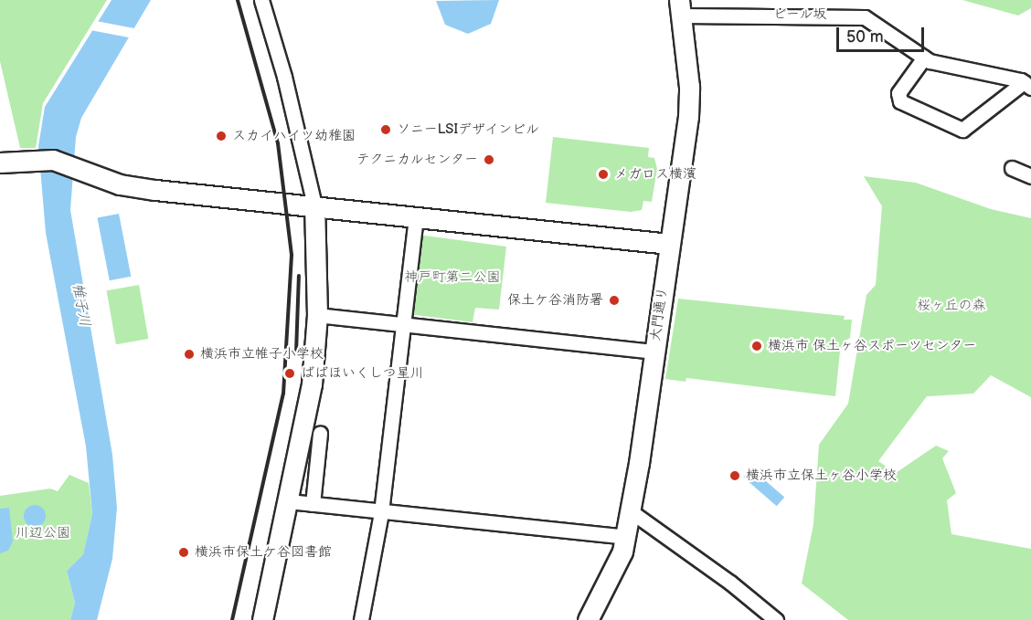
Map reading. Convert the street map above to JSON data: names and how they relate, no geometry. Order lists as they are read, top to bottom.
{
  "streets": {
    "street": ["ビール坂", "大門通り"]
  },
  "crossings": [
    ["ビール坂", "大門通り"]
  ],
  "water": ["帷子川"],
  "parks": ["神戸町第二公園", "桜ヶ丘の森", "川辺公園"],
  "places": [
    "ソニーLSIデザインビル",
    "スカイハイツ幼稚園",
    "テクニカルセンター",
    "メガロス横濱",
    "保土ケ谷消防署",
    "横浜市 保土ヶ谷スポーツセンター",
    "横浜市立帷子小学校",
    "ばばほいくしつ星川",
    "横浜市立保土ヶ谷小学校",
    "横浜市保土ケ谷図書館"
  ],
  "scale_bar": "50 m"
}
